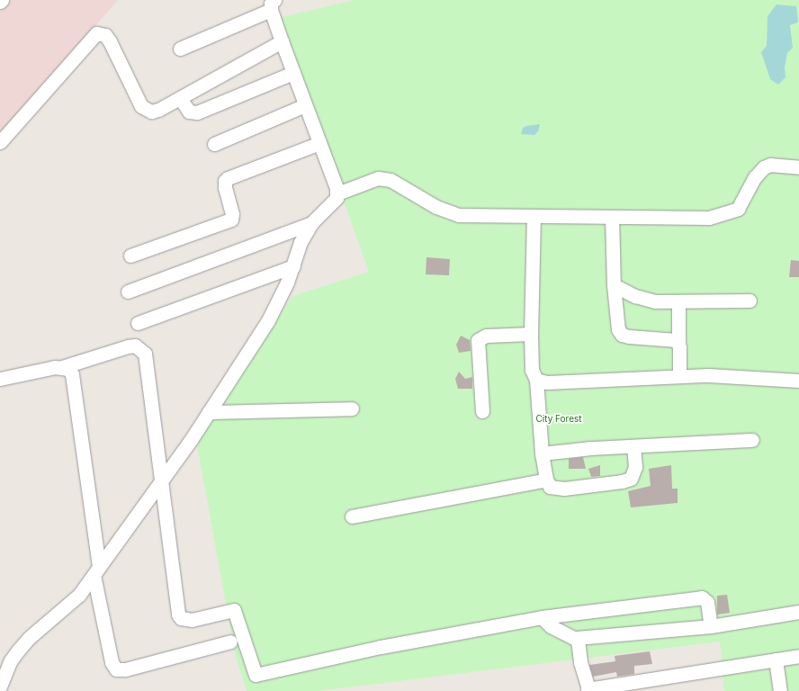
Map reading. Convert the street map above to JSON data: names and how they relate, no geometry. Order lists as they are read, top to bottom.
{
  "parks": ["City Forest"]
}
